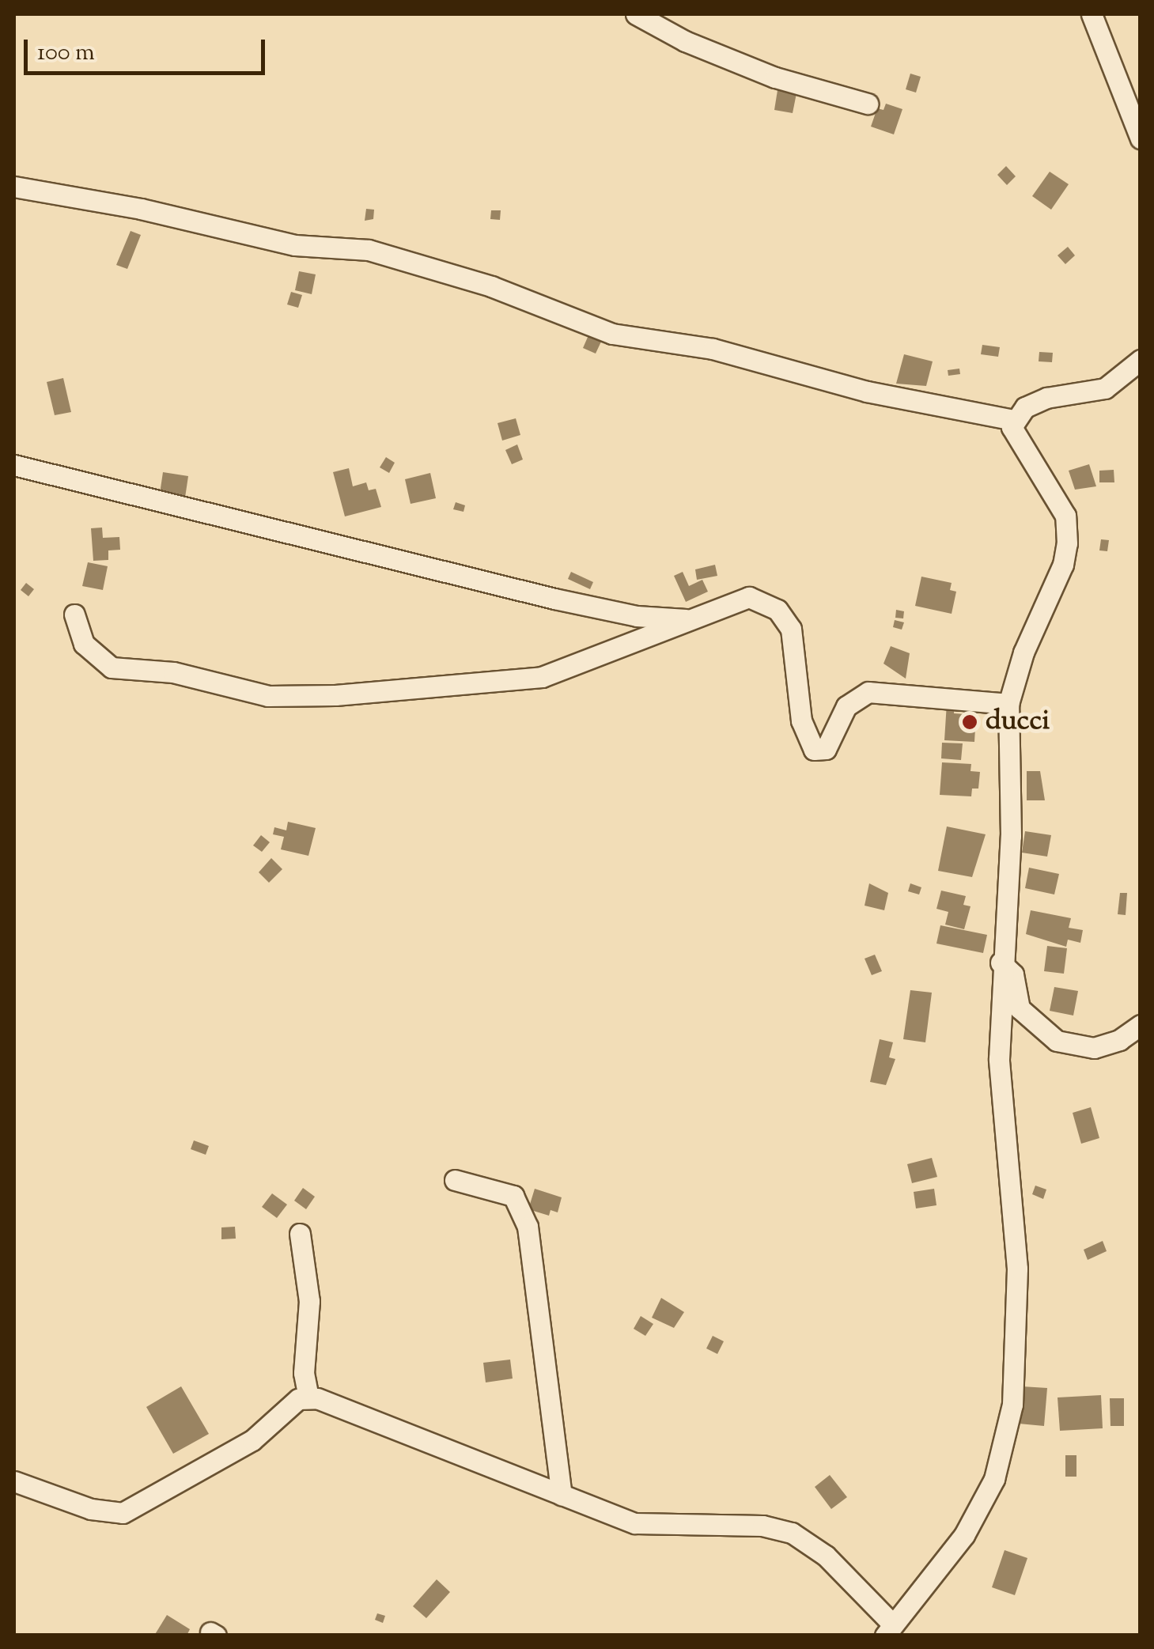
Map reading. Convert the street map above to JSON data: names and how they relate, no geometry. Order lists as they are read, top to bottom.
{
  "places": ["ducci"],
  "scale_bar": "100 m"
}
